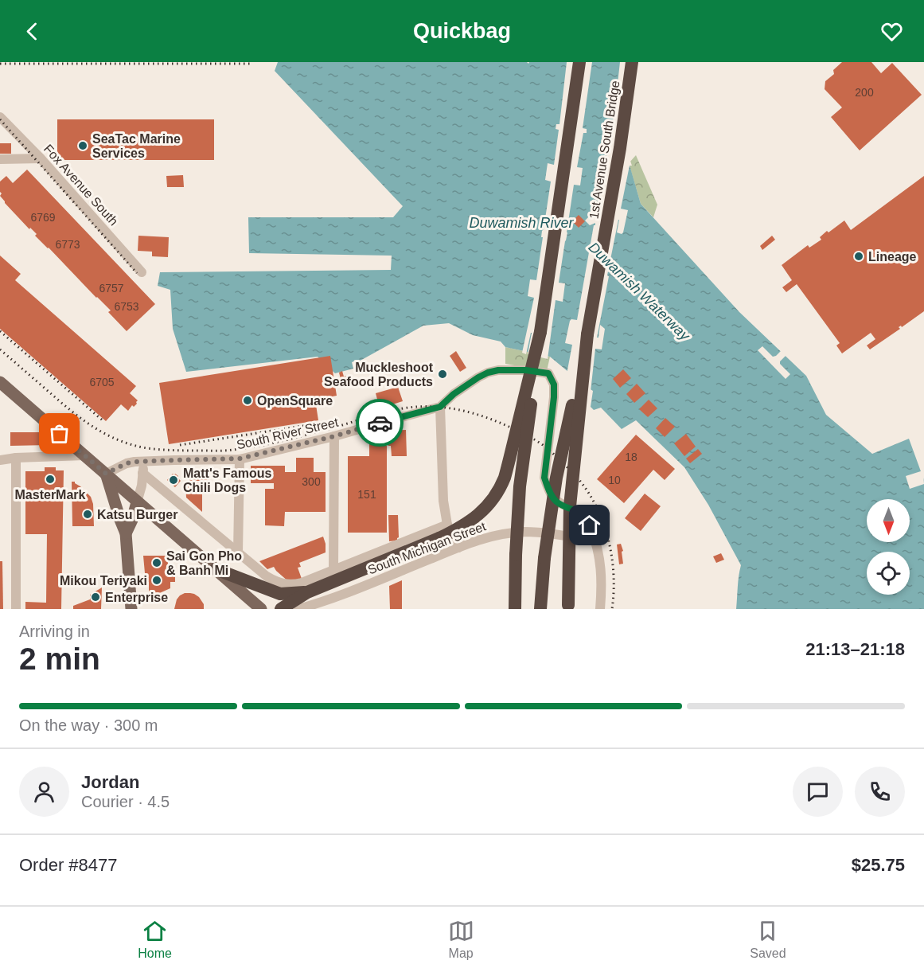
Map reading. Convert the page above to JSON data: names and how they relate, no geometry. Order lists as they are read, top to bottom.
{
  "streets": {
    "highway": ["1st Avenue South Bridge"],
    "street": ["Fox Avenue South", "South River Street", "South Michigan Street"]
  },
  "crossings": [
    ["South River Street", "South Michigan Street"]
  ],
  "water": ["Duwamish River", "Duwamish Waterway"],
  "places": [
    "SeaTac Marine Services",
    "Lineage",
    "Muckleshoot Seafood Products",
    "OpenSquare",
    "MasterMark",
    "Matt's Famous Chili Dogs",
    "Katsu Burger",
    "Sai Gon Pho & Banh Mi",
    "Mikou Teriyaki",
    "Enterprise"
  ],
  "house_numbers": [
    "200",
    "6769",
    "6773",
    "6757",
    "6753",
    "6705",
    "18",
    "10",
    "300",
    "151"
  ],
  "north": "bottom",
  "page": {
    "header": "Quickbag",
    "heading": ["2 min", "Arriving in", "21:13–21:18"],
    "panel": [
      "Jordan",
      "Courier · 4.5",
      "Order #8477",
      "$25.75"
    ],
    "bar": "On the way · 300 m",
    "tabs": ["Home", "Map", "Saved"]
  }
}
